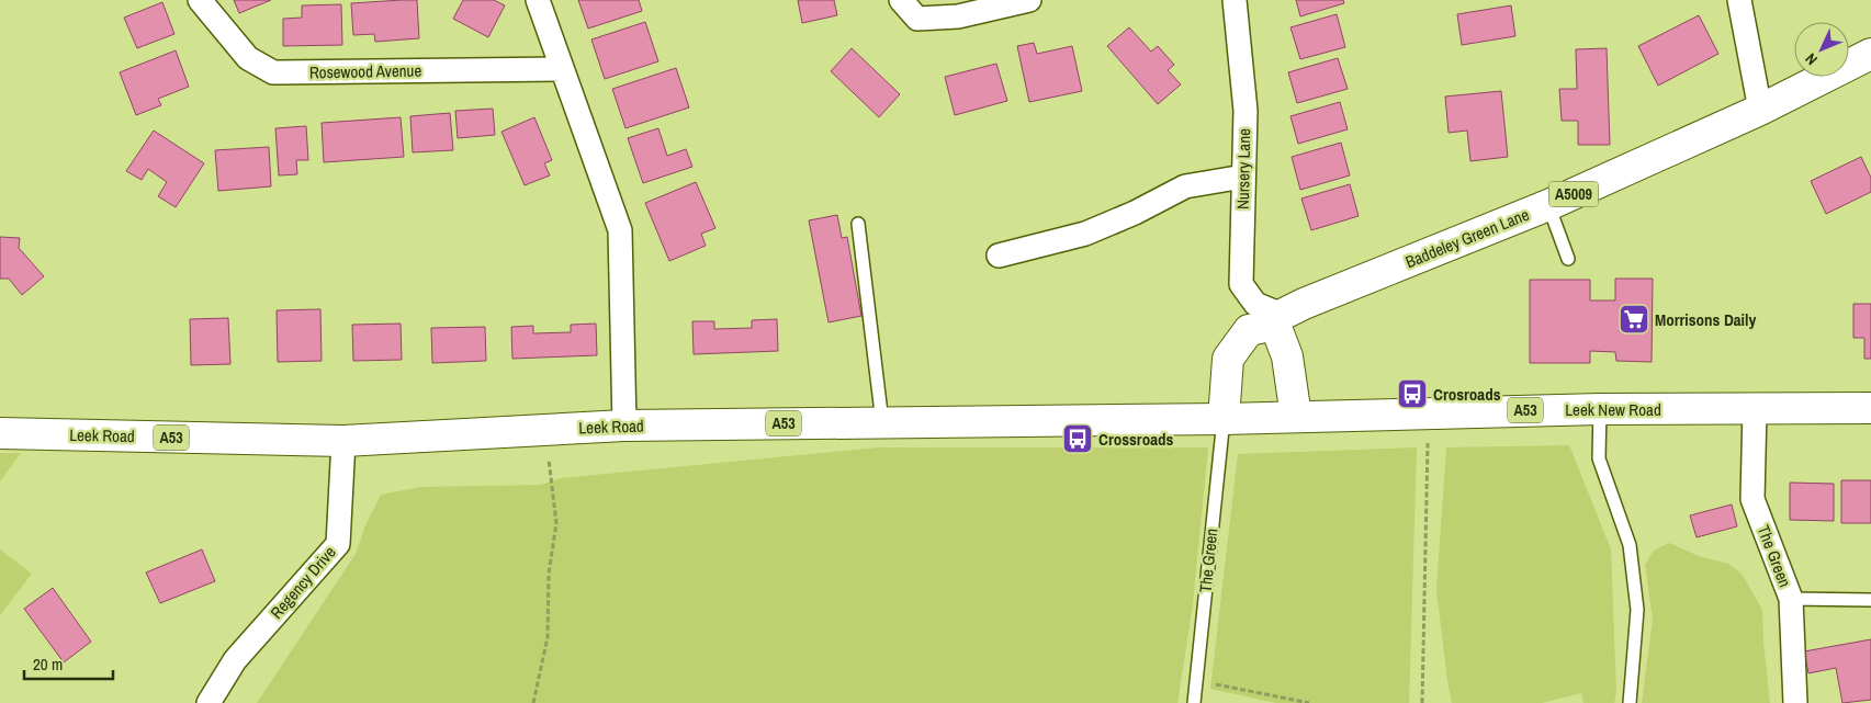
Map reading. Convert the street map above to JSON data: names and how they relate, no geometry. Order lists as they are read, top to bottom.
{
  "streets": {
    "main road": [
      "A5009",
      "Baddeley Green Lane",
      "Leek New Road",
      "A53",
      "Leek Road"
    ],
    "street": [
      "Rosewood Avenue",
      "Nursery Lane",
      "The Green",
      "Regency Drive"
    ]
  },
  "crossings": [
    ["Nursery Lane", "Baddeley Green Lane"],
    ["Baddeley Green Lane", "Leek New Road"],
    ["Baddeley Green Lane", "Leek Road"],
    ["Baddeley Green Lane", "The Green"],
    ["Leek New Road", "Leek Road"],
    ["Leek New Road", "The Green"],
    ["Leek Road", "The Green"],
    ["Leek Road", "Regency Drive"]
  ],
  "places": {
    "supermarket": ["Morrisons Daily"],
    "bus stop": ["Crosroads", "Crossroads"]
  },
  "scale_bar": "20 m",
  "north": "bottom left"
}
